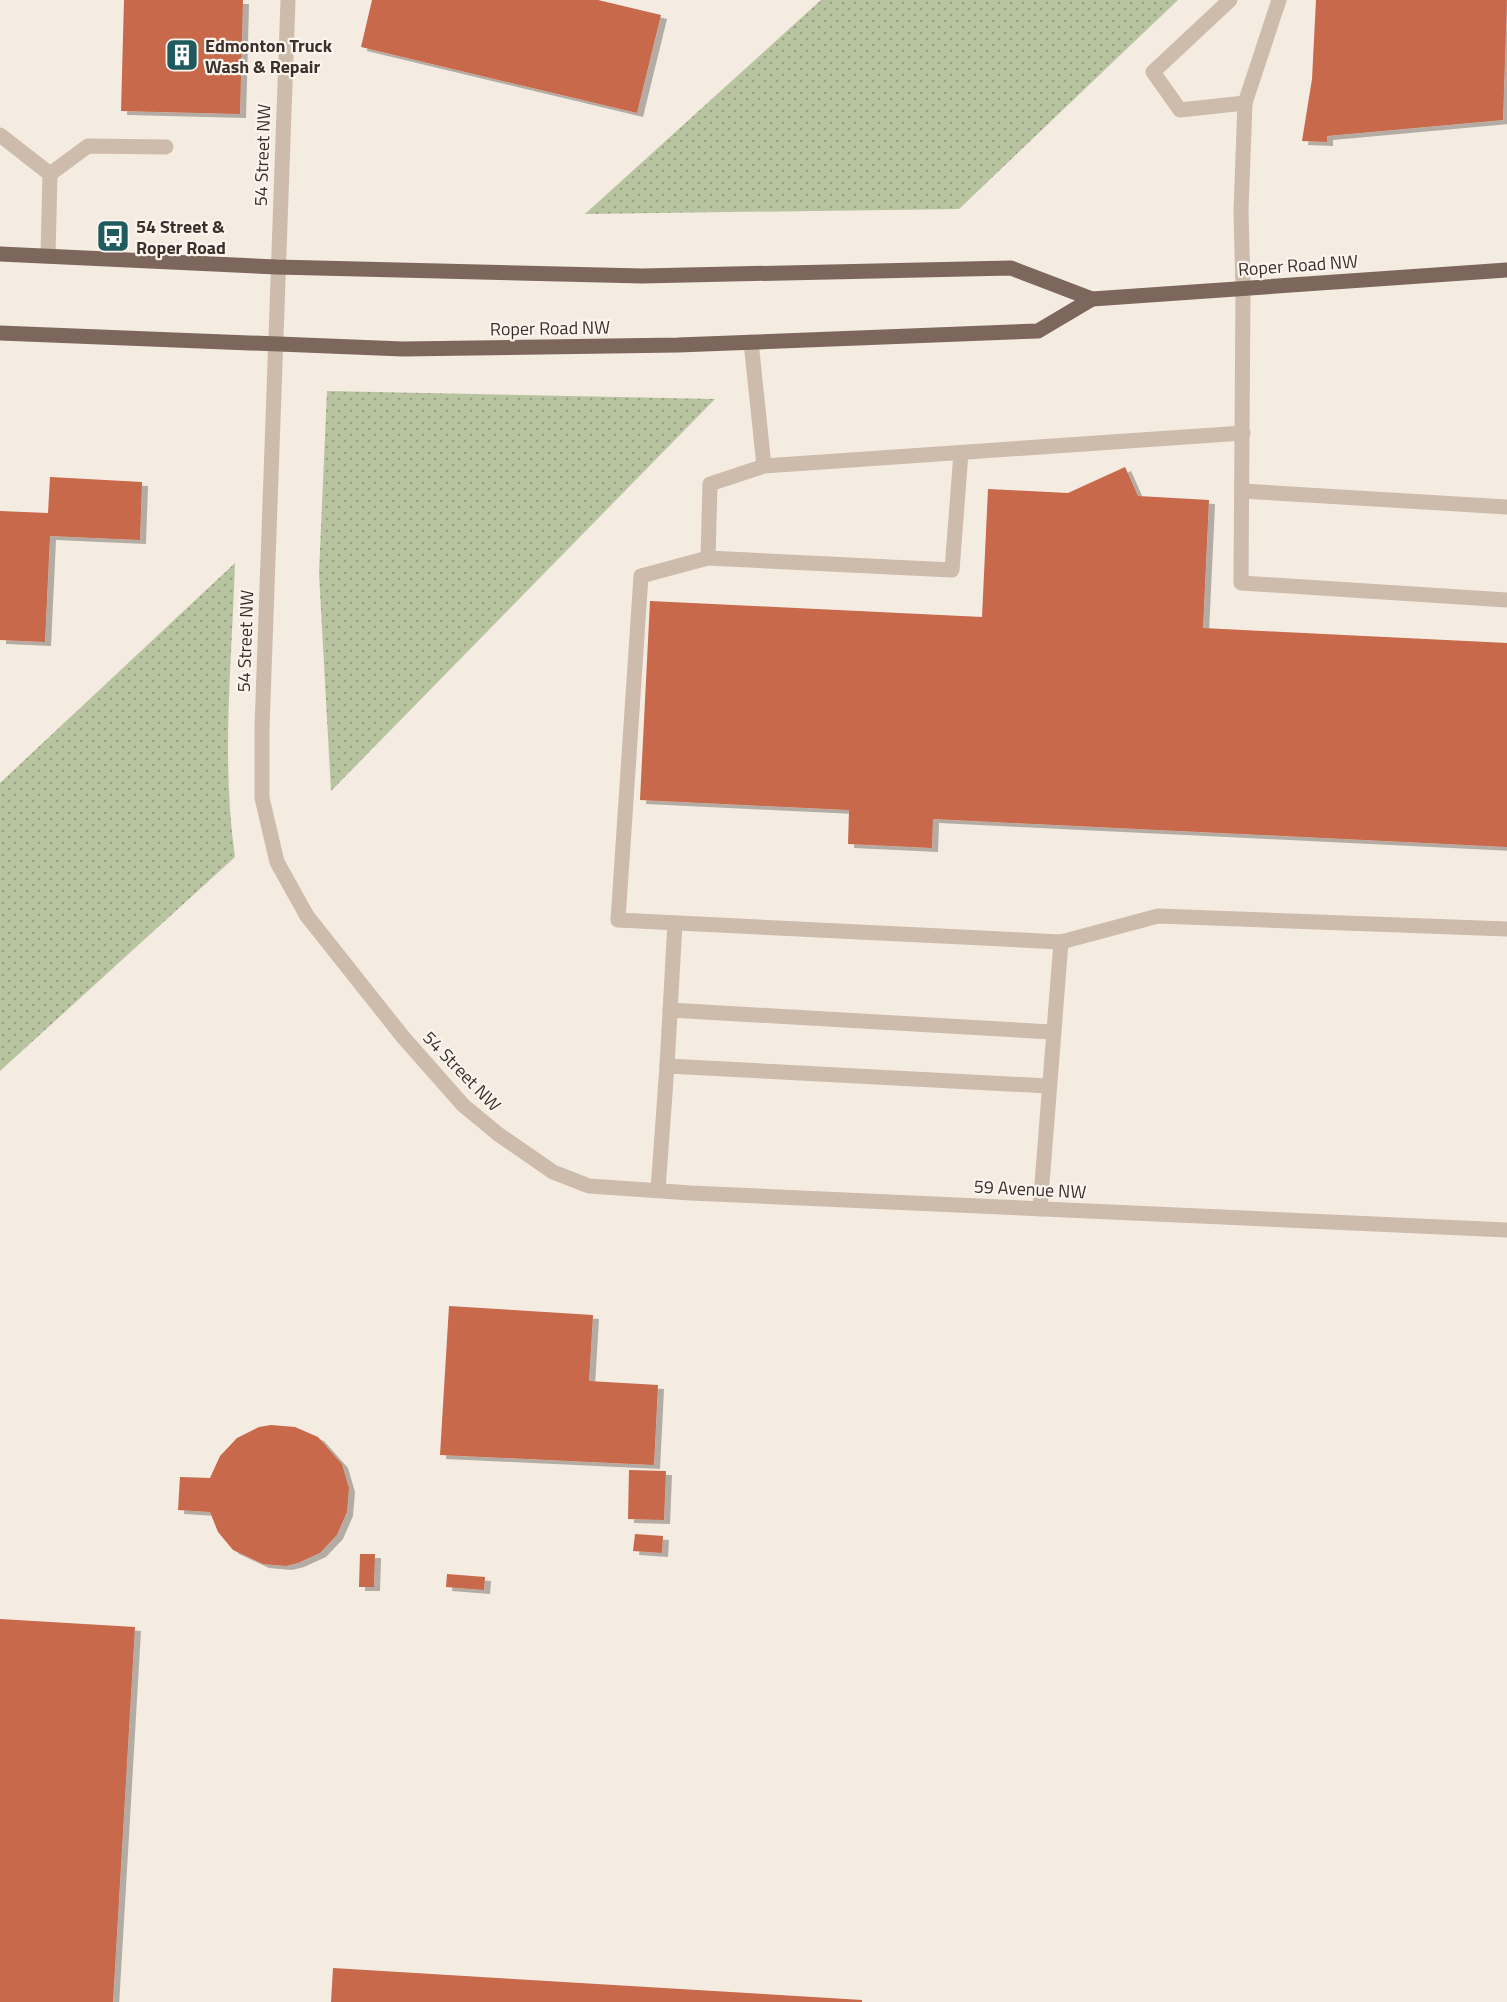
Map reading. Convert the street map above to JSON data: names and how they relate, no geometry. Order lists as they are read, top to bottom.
{
  "streets": {
    "main road": ["Roper Road NW"],
    "street": ["54 Street NW", "59 Avenue NW"]
  },
  "crossings": [
    ["54 Street NW", "Roper Road NW"],
    ["54 Street NW", "59 Avenue NW"]
  ],
  "places": {
    "building": ["Edmonton Truck Wash & Repair"],
    "bus stop": ["54 Street & Roper Road"]
  }
}
